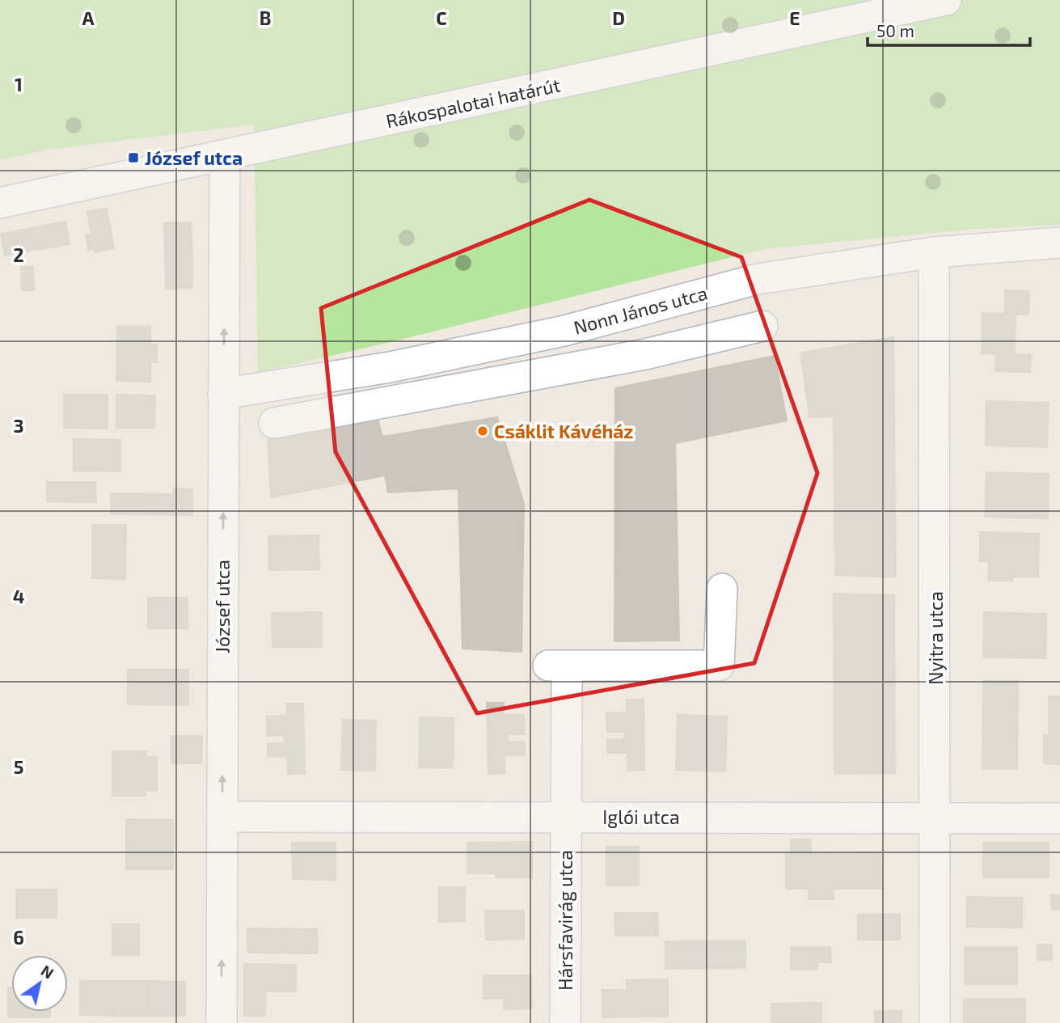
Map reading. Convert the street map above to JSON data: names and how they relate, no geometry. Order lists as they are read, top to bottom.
{
  "streets": {
    "street": [
      "Rákospalotai határút",
      "Nonn János utca",
      "József utca",
      "Nyitra utca",
      "Iglói utca",
      "Hársfavirág utca"
    ]
  },
  "crossings": [
    ["Rákospalotai határút", "József utca"],
    ["Nonn János utca", "József utca"],
    ["Nonn János utca", "Nyitra utca"],
    ["József utca", "Iglói utca"],
    ["Nyitra utca", "Iglói utca"],
    ["Iglói utca", "Hársfavirág utca"]
  ],
  "one_way": ["József utca"],
  "places": {
    "transit": ["József utca"],
    "other": ["Csáklit Kávéház"]
  },
  "scale_bar": "50 m",
  "north": "top right",
  "grid": {
    "columns": [
      "A",
      "B",
      "C",
      "D",
      "E"
    ],
    "rows": [
      "1",
      "2",
      "3",
      "4",
      "5",
      "6"
    ]
  }
}
